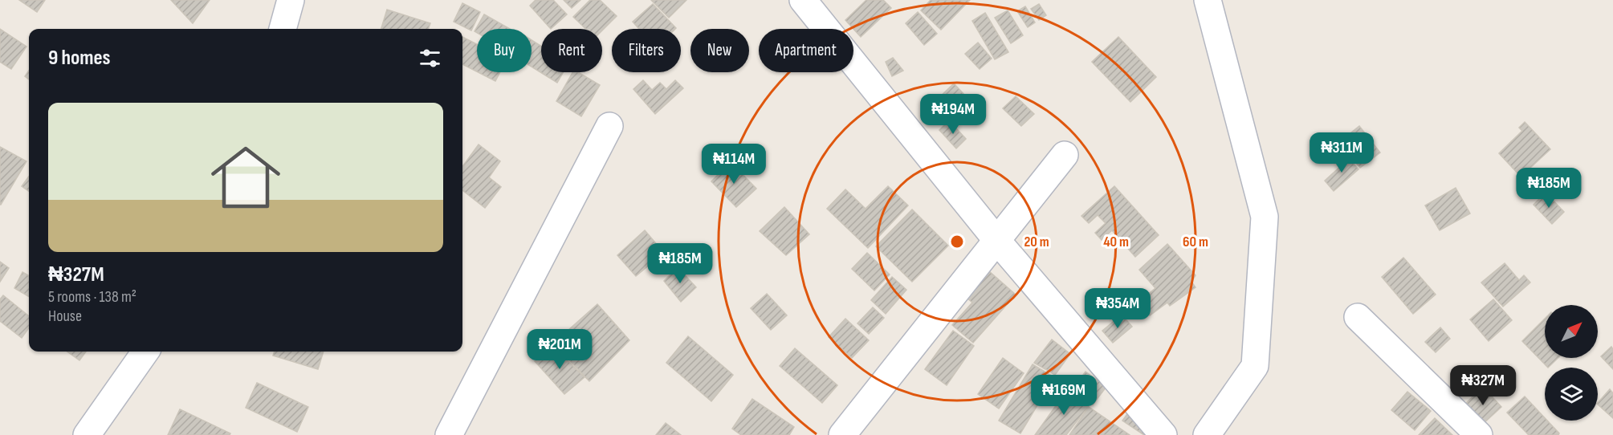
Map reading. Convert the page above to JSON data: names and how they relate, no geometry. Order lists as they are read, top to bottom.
{
  "north": "top right",
  "page": {
    "chip": [
      "Buy",
      "Rent",
      "Filters",
      "New",
      "Apartment"
    ],
    "heading": "9 homes",
    "list": [
      {
        "name": "₦327M",
        "note": "5 rooms · 138 m² · House"
      }
    ],
    "price": [
      "₦194M",
      "₦311M",
      "₦114M",
      "₦185M",
      "₦185M",
      "₦354M",
      "₦201M",
      "₦327M",
      "₦169M"
    ]
  },
  "rings": ["20 m", "40 m", "60 m"]
}
